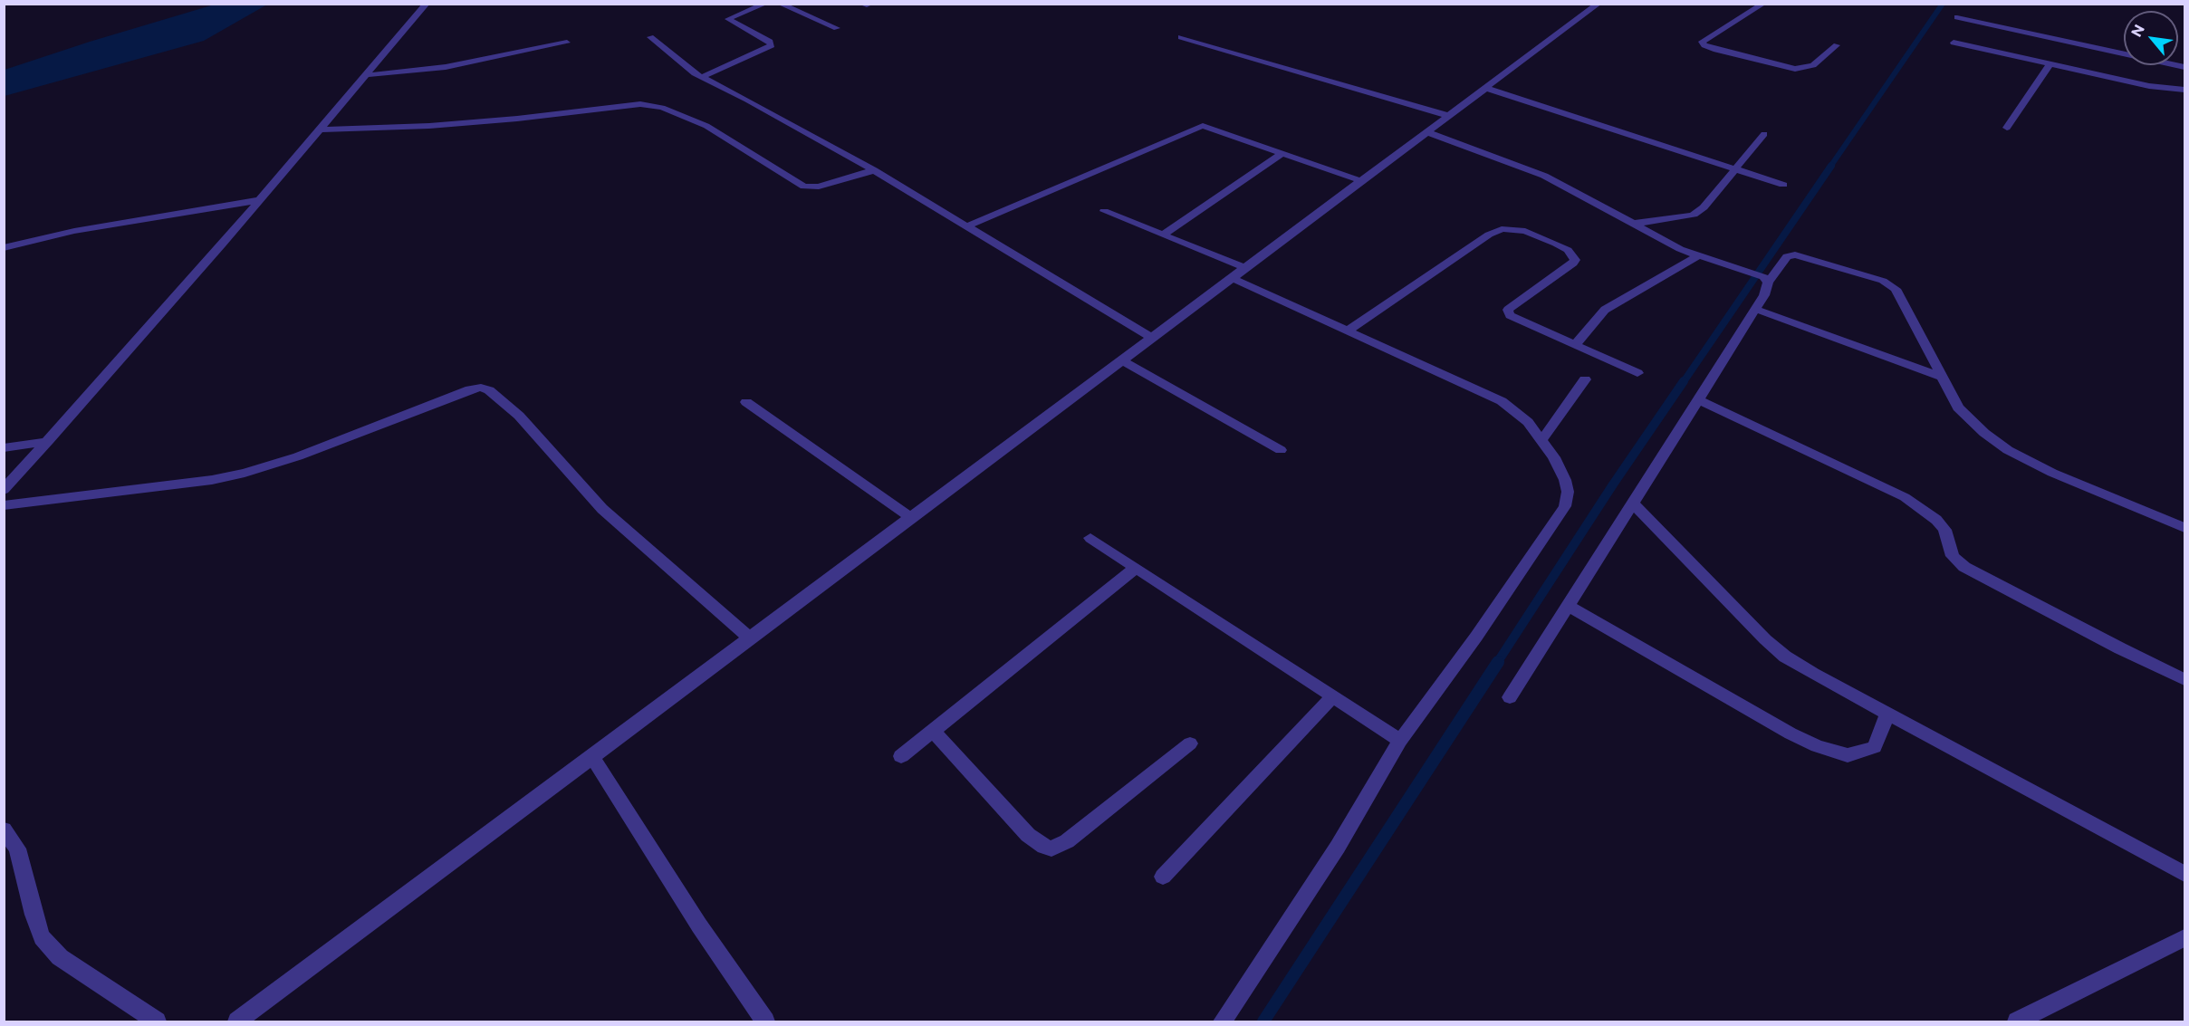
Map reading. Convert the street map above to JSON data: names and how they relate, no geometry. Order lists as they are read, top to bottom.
{
  "north": "top left"
}
